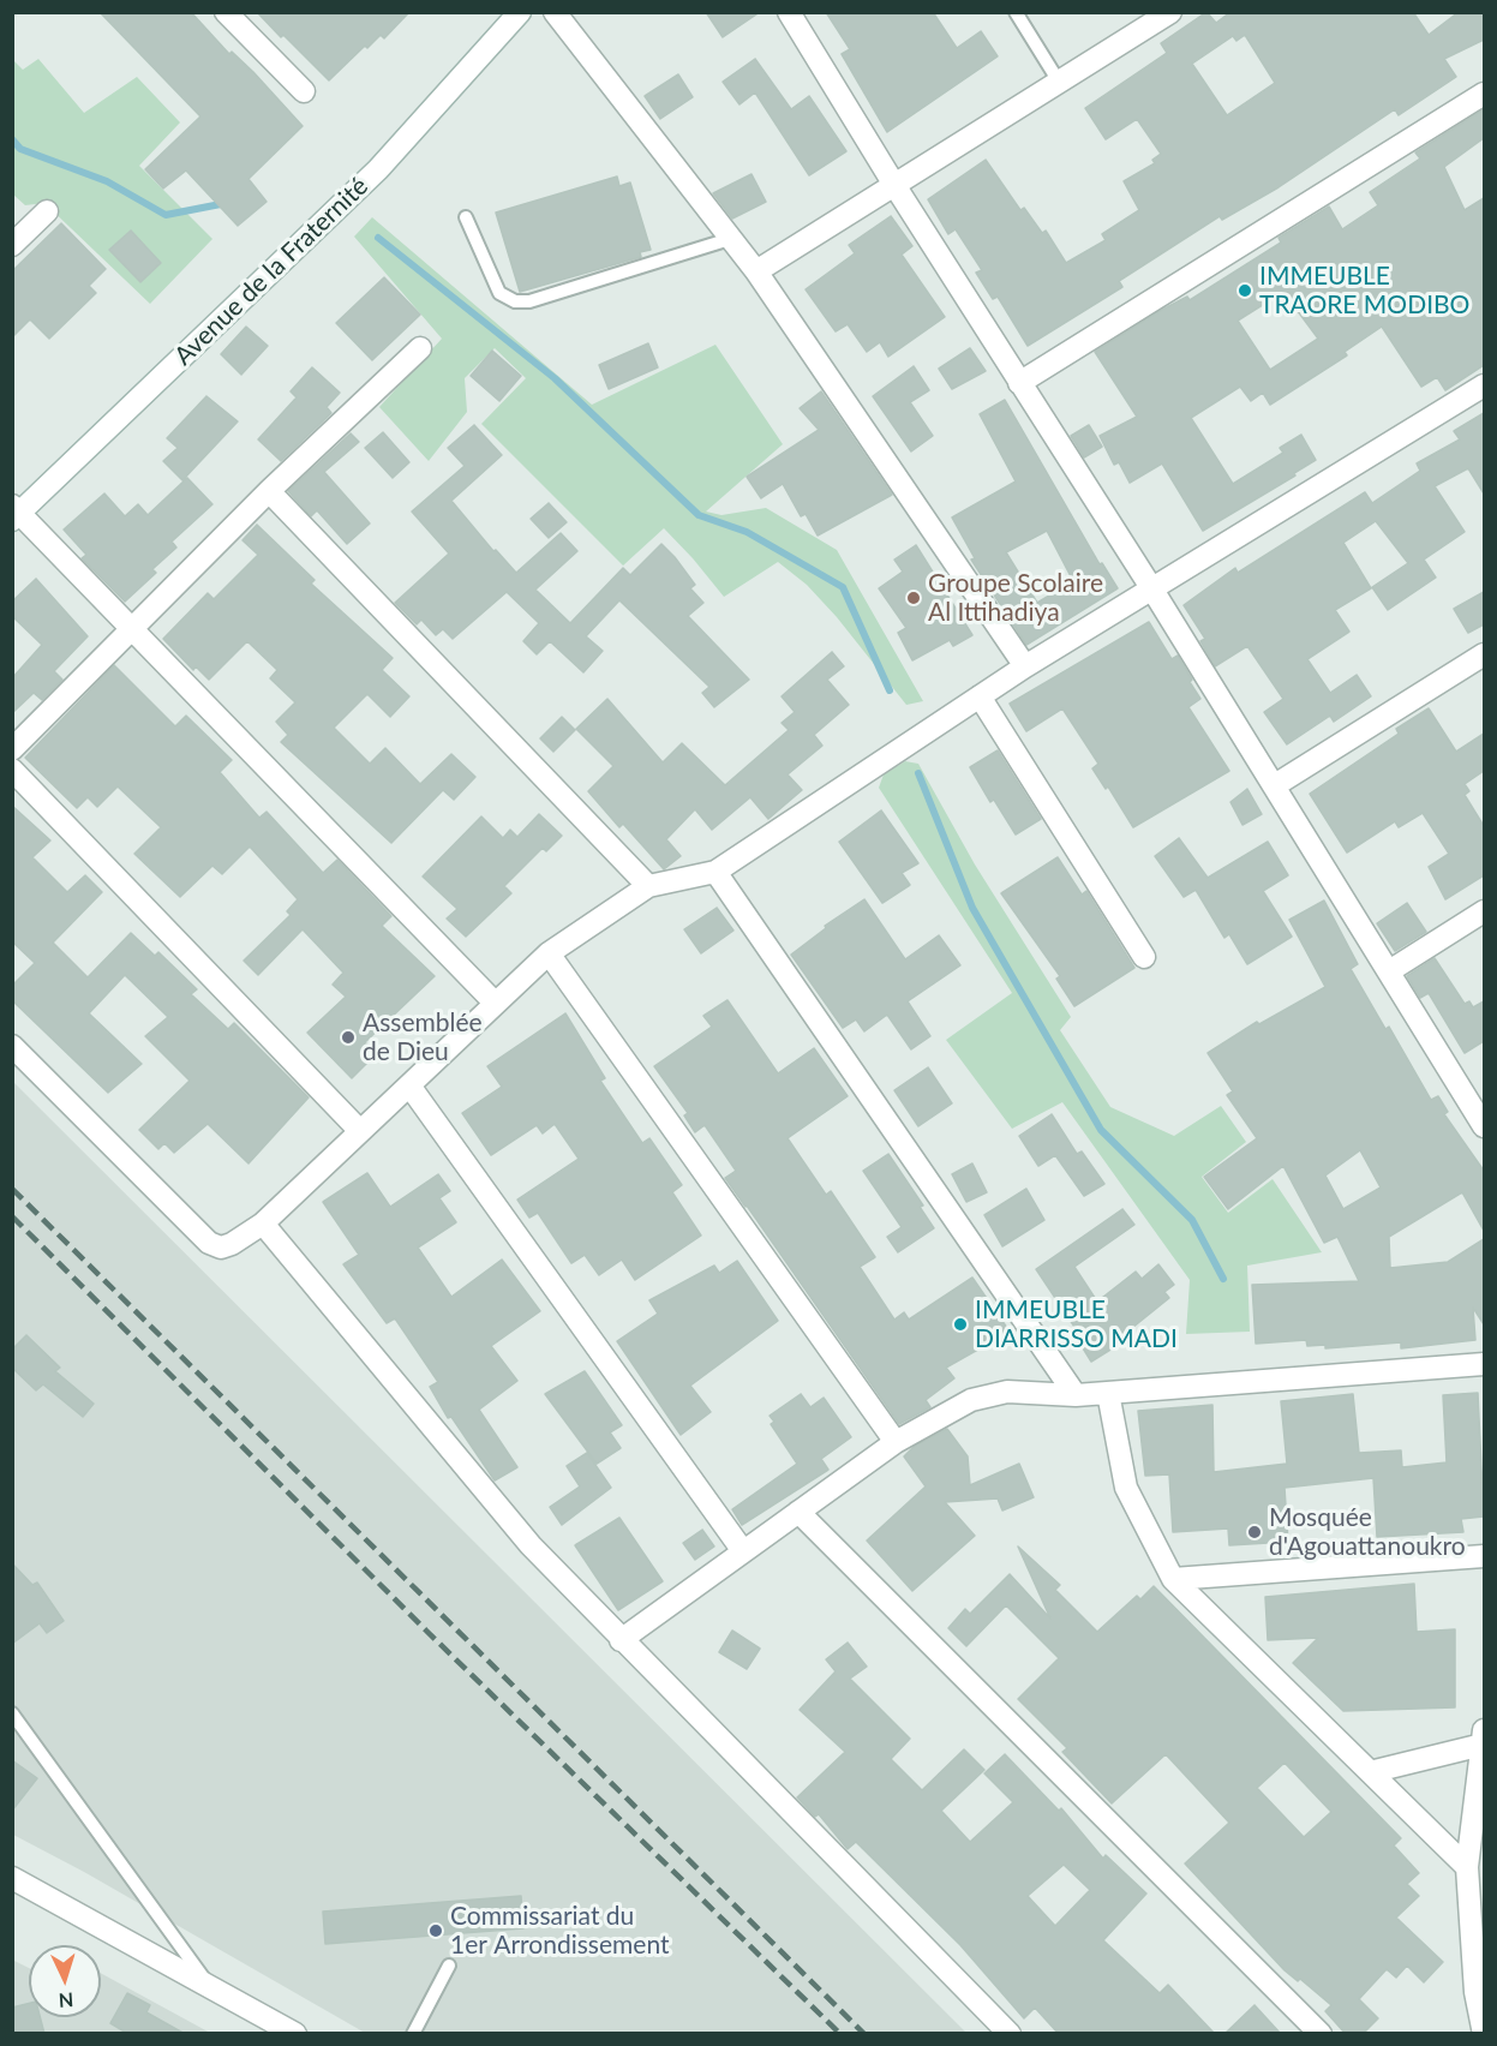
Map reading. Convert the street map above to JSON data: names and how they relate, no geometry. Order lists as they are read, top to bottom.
{
  "streets": {
    "street": ["Avenue de la Fraternité"]
  },
  "places": [
    "IMMEUBLE TRAORE MODIBO",
    "Groupe Scolaire Al Ittihadiya",
    "Assemblée de Dieu",
    "IMMEUBLE DIARRISSO MADI",
    "Mosquée d'Agouattanoukro",
    "Commissariat du 1er Arrondissement"
  ],
  "north": "bottom"
}
